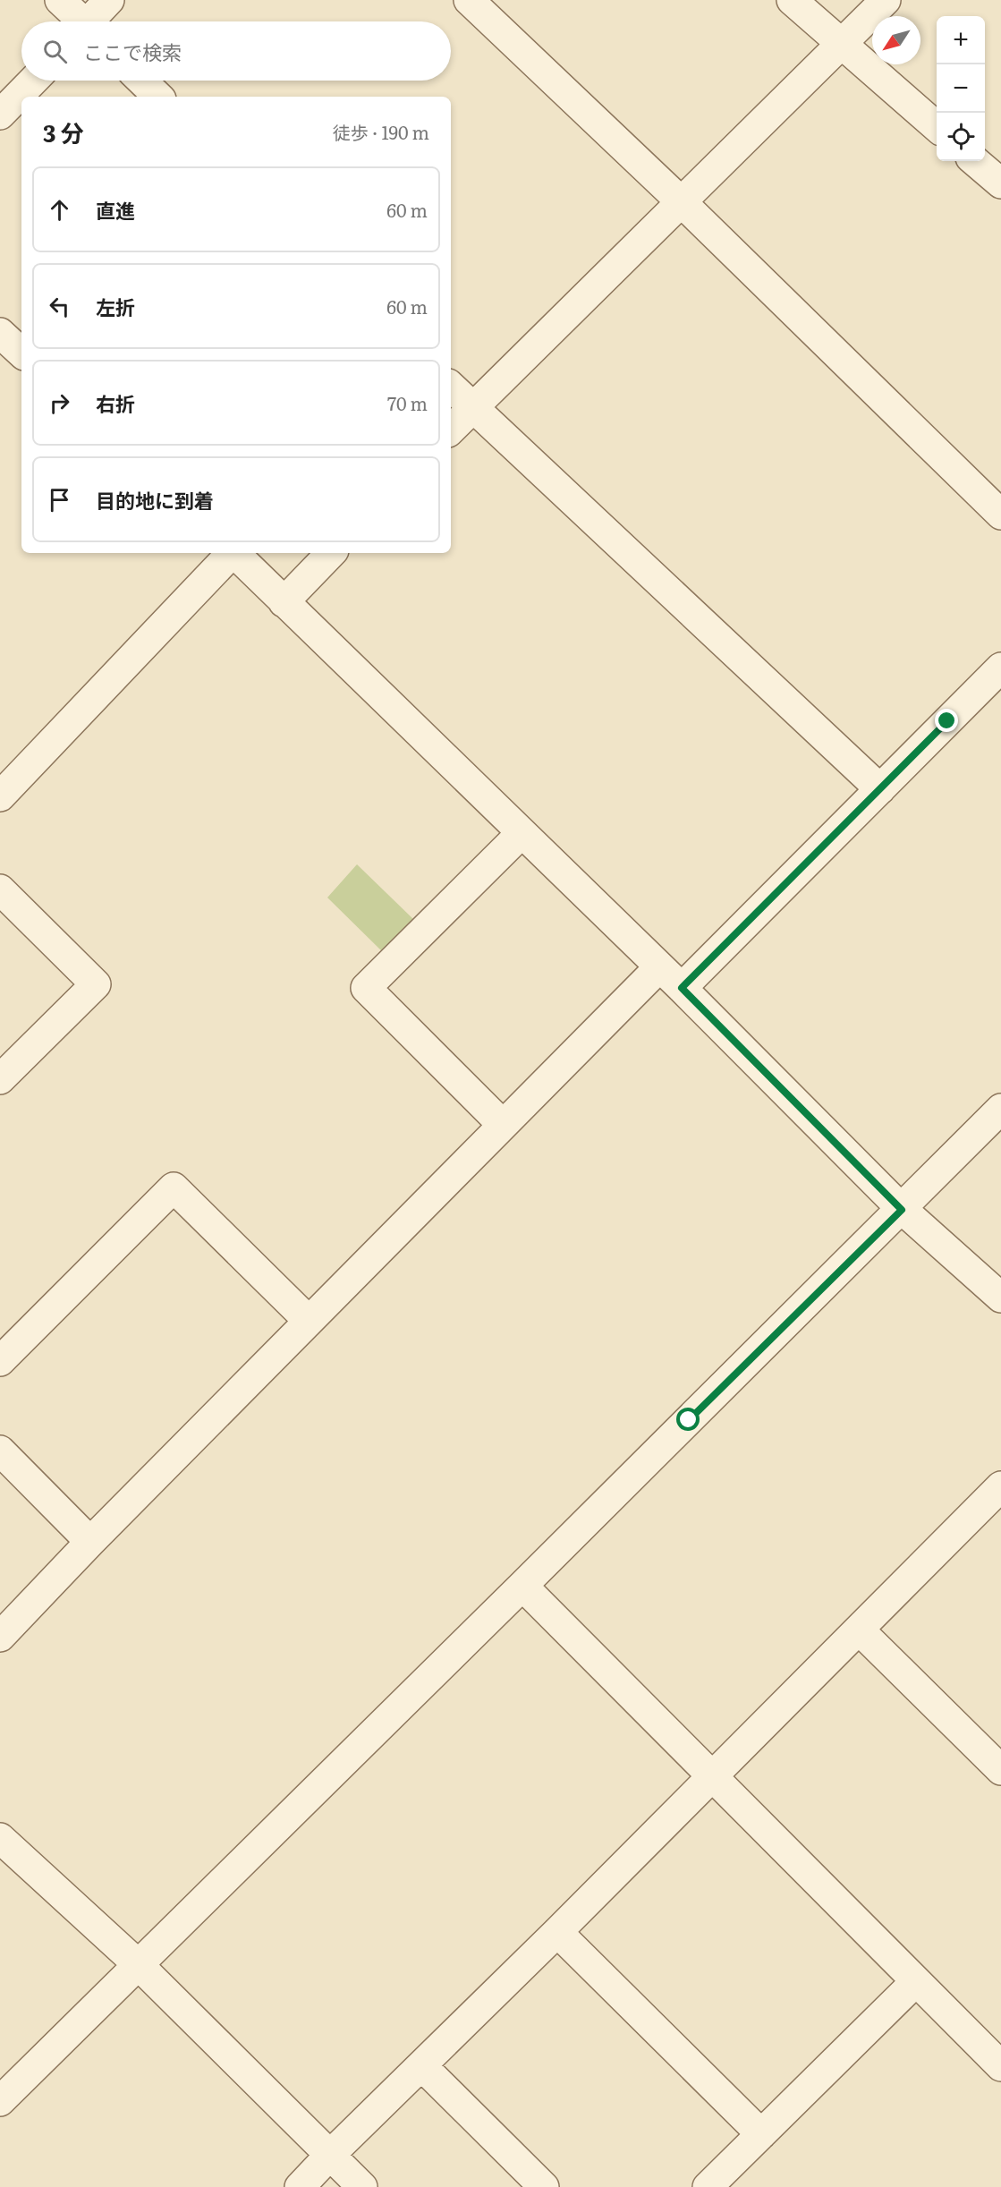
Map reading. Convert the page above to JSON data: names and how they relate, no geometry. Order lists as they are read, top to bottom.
{
  "north": "bottom left",
  "page": {
    "map_buttons": ["+", "−"],
    "search": "ここで検索",
    "heading": ["3 分", "徒歩 · 190 m"],
    "list": [
      ["直進", "60 m"],
      ["左折", "60 m"],
      ["右折", "70 m"],
      "目的地に到着"
    ]
  }
}
